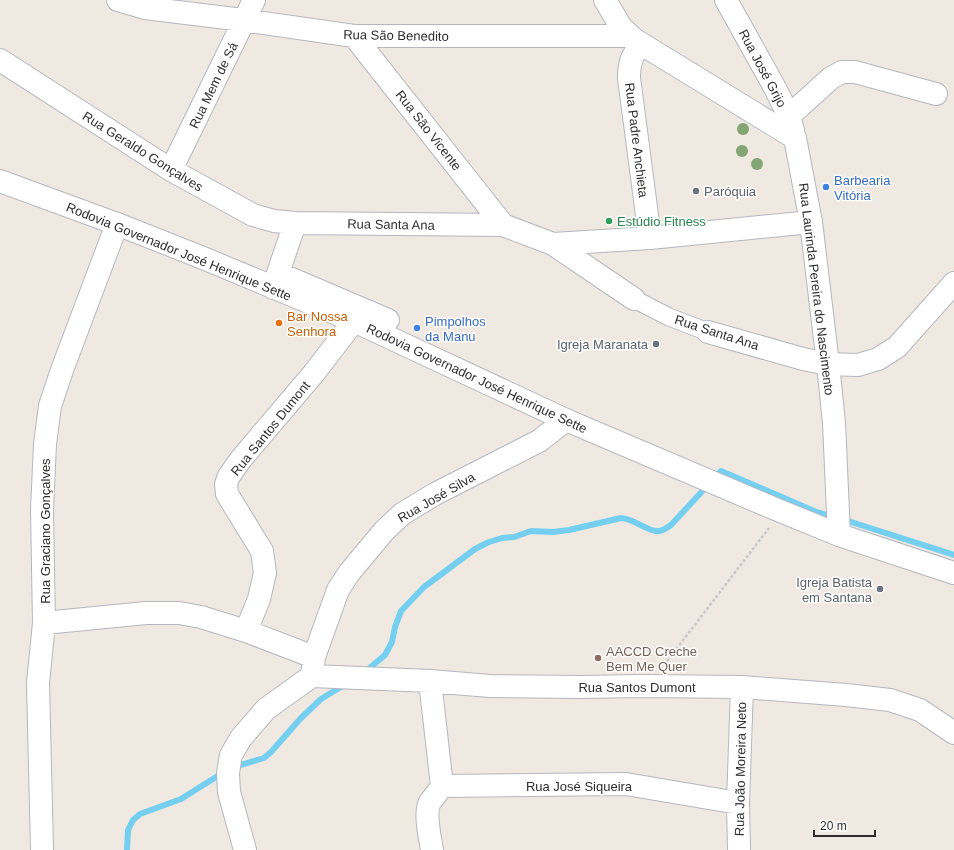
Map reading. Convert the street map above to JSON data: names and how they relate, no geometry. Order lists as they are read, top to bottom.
{
  "streets": {
    "street": [
      "Rua São Benedito",
      "Rua José Grijo",
      "Rua Mem de Sá",
      "Rua São Vicente",
      "Rua Padre Anchieta",
      "Rua Geraldo Gonçalves",
      "Rua Santa Ana",
      "Rodovia Governador José Henrique Sette",
      "Rua Laurinda Pereira do Nascimento",
      "Rua Santos Dumont",
      "Rua José Silva",
      "Rua Graciano Gonçalves",
      "Rua João Moreira Neto",
      "Rua José Siqueira"
    ]
  },
  "crossings": [
    ["Rua São Benedito", "Rua Mem de Sá"],
    ["Rua São Benedito", "Rua São Vicente"],
    ["Rua São Benedito", "Rua Padre Anchieta"],
    ["Rua José Grijo", "Rua Laurinda Pereira do Nascimento"],
    ["Rua Mem de Sá", "Rua Geraldo Gonçalves"],
    ["Rua São Vicente", "Rua Santa Ana"],
    ["Rua Padre Anchieta", "Rua Santa Ana"],
    ["Rua Geraldo Gonçalves", "Rua Santa Ana"],
    ["Rua Santa Ana", "Rua Laurinda Pereira do Nascimento"],
    ["Rodovia Governador José Henrique Sette", "Rua Laurinda Pereira do Nascimento"],
    ["Rodovia Governador José Henrique Sette", "Rua Santos Dumont"],
    ["Rodovia Governador José Henrique Sette", "Rua José Silva"],
    ["Rodovia Governador José Henrique Sette", "Rua Graciano Gonçalves"],
    ["Rua Santos Dumont", "Rua José Silva"],
    ["Rua Santos Dumont", "Rua Graciano Gonçalves"],
    ["Rua Santos Dumont", "Rua João Moreira Neto"],
    ["Rua João Moreira Neto", "Rua José Siqueira"]
  ],
  "places": [
    "Barbearia Vitória",
    "Paróquia",
    "Estúdio Fitness",
    "Bar Nossa Senhora",
    "Pimpolhos da Manu",
    "Igreja Maranata",
    "Igreja Batista em Santana",
    "AACCD Creche Bem Me Quer"
  ],
  "scale_bar": "20 m"
}
